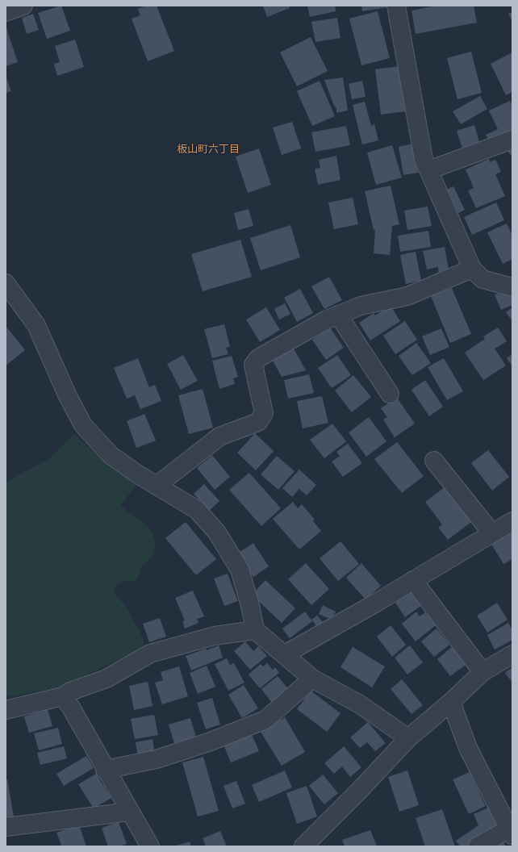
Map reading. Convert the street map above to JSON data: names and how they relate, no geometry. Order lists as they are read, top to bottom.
{
  "districts": ["板山町六丁目"]
}
